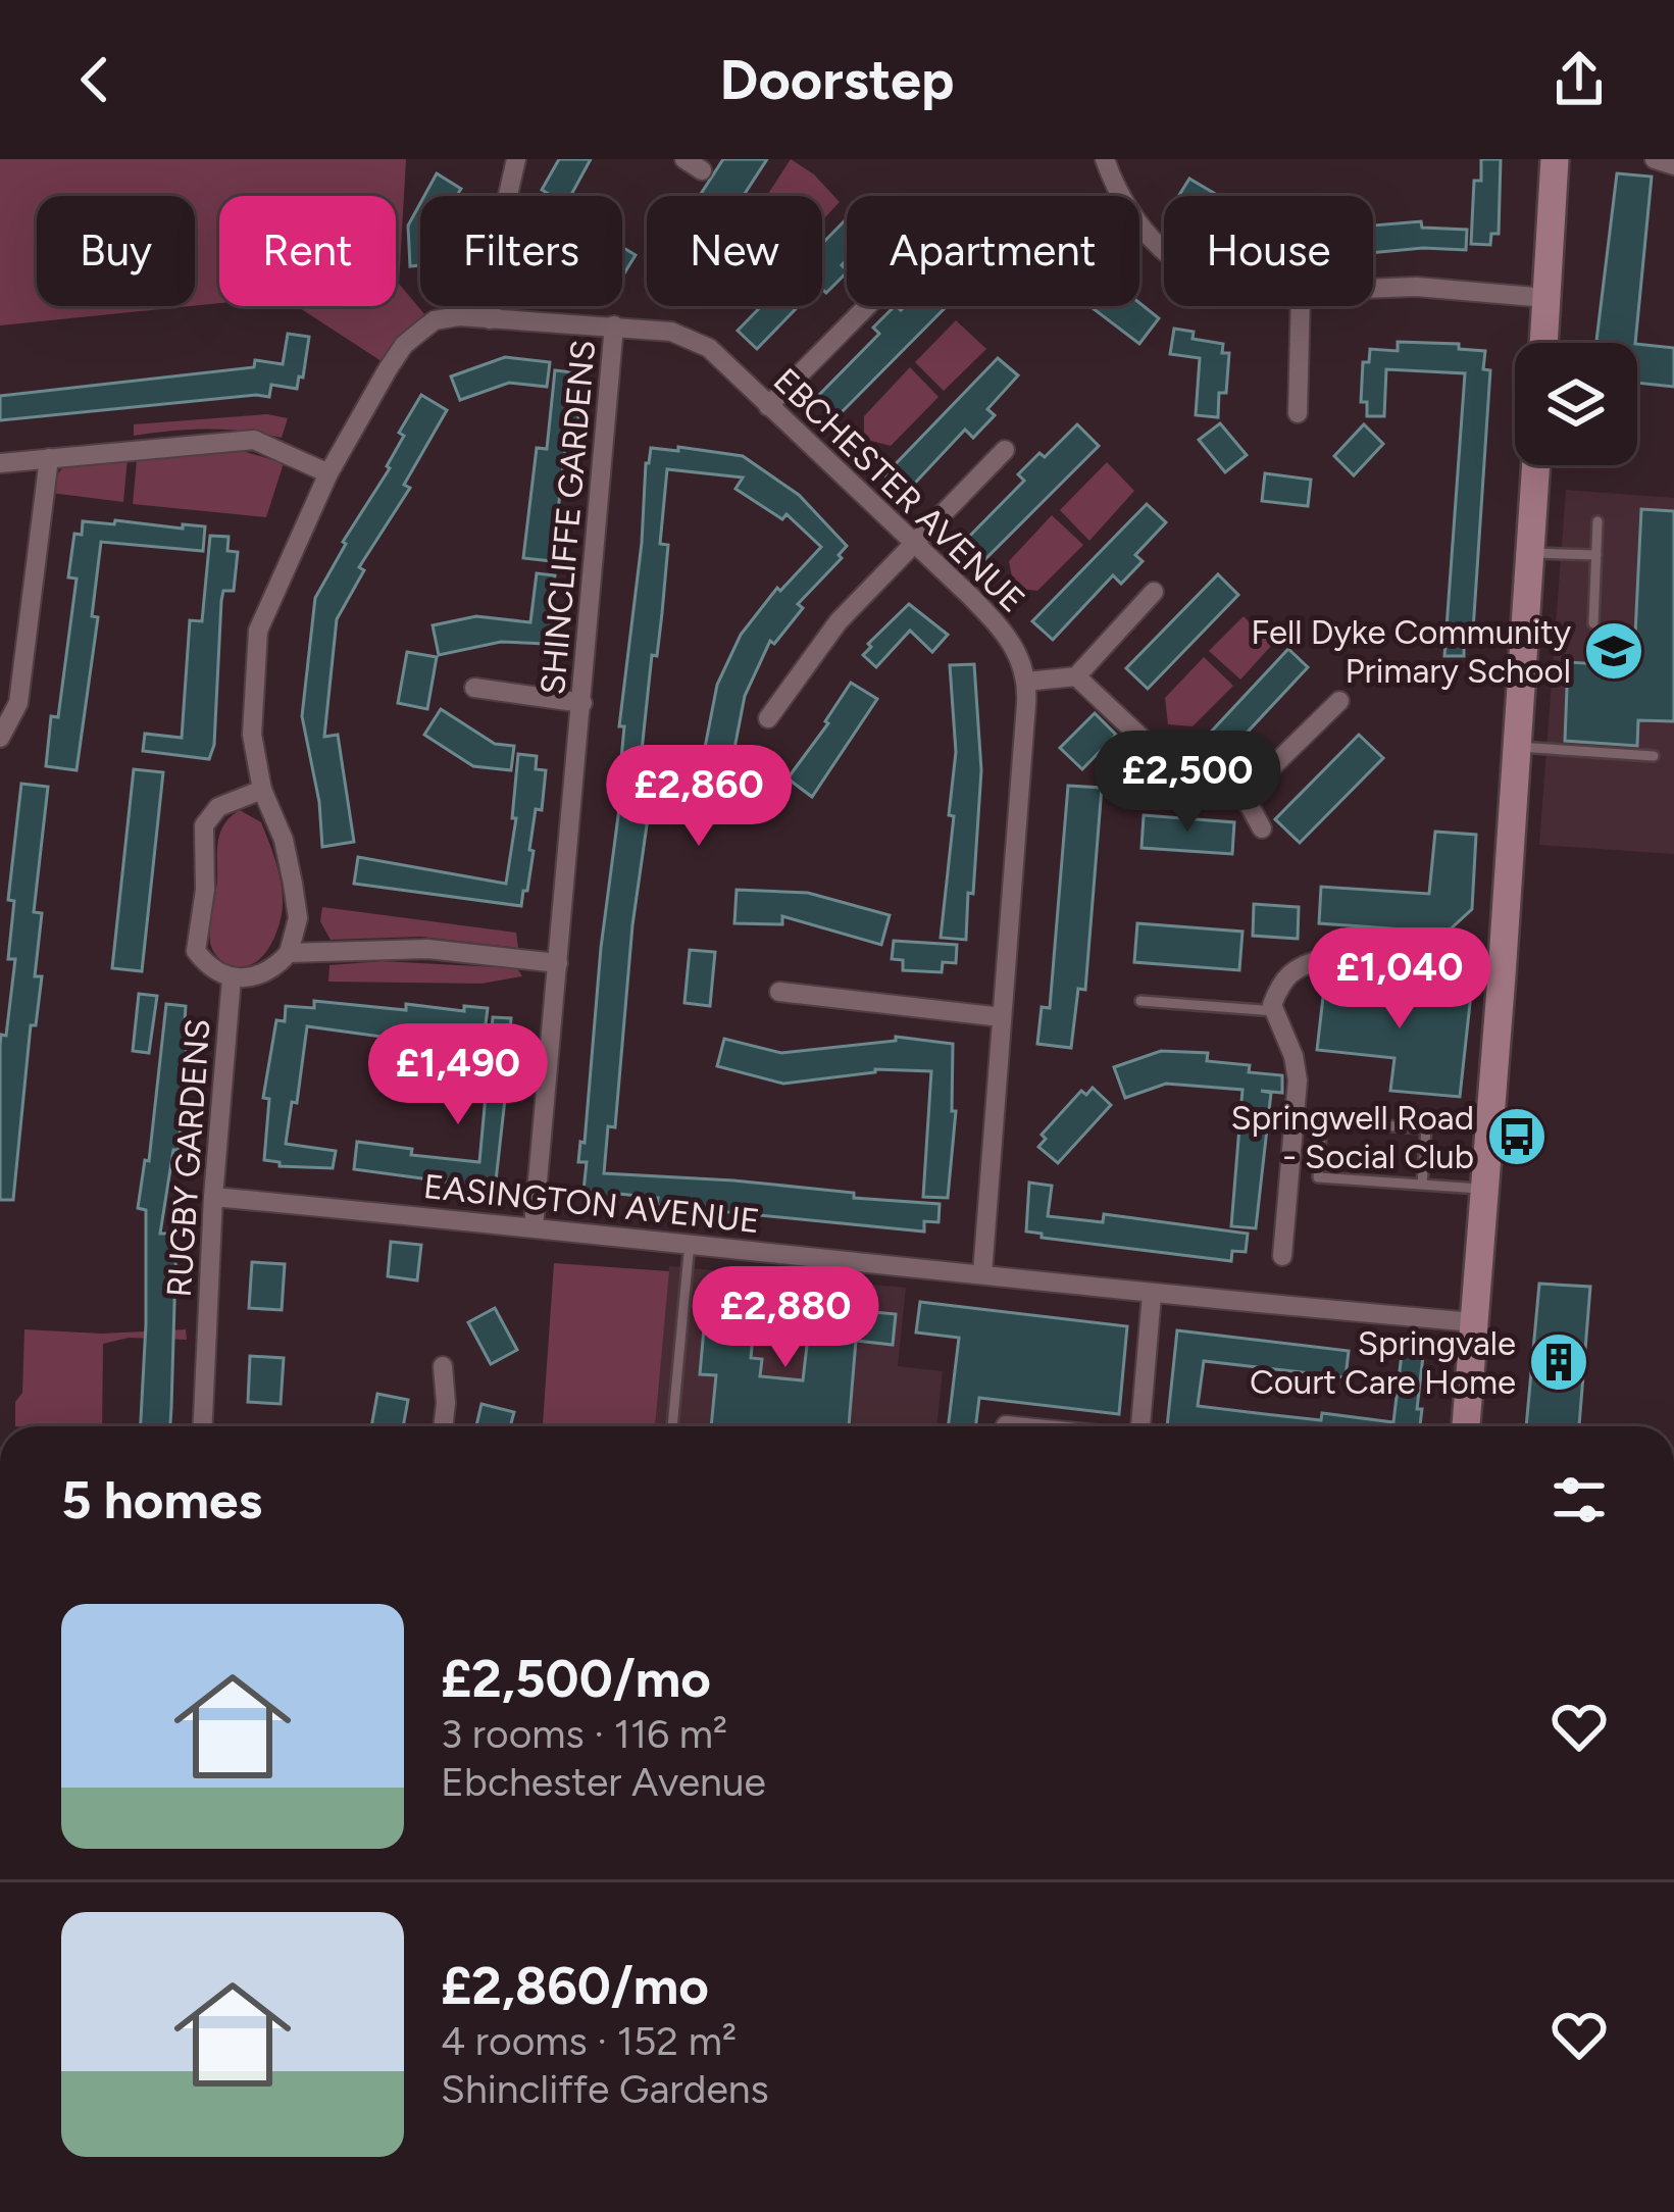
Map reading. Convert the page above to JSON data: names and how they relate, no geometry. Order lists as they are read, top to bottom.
{
  "streets": {
    "street": [
      "EBCHESTER AVENUE",
      "SHINCLIFFE GARDENS",
      "RUGBY GARDENS",
      "EASINGTON AVENUE"
    ]
  },
  "crossings": [
    ["EBCHESTER AVENUE", "SHINCLIFFE GARDENS"],
    ["SHINCLIFFE GARDENS", "EASINGTON AVENUE"],
    ["RUGBY GARDENS", "EASINGTON AVENUE"]
  ],
  "places": {
    "school or university": ["Fell Dyke Community Primary School"],
    "bus stop": ["Springwell Road - Social Club"],
    "building": ["Springvale Court Care Home"]
  },
  "page": {
    "header": "Doorstep",
    "chip": [
      "Buy",
      "Rent",
      "Filters",
      "New",
      "Apartment",
      "House"
    ],
    "price": [
      "£2,500",
      "£2,860",
      "£1,040",
      "£1,490",
      "£2,880"
    ],
    "heading": "5 homes",
    "list": [
      {
        "name": "£2,500/mo",
        "note": "3 rooms · 116 m² · Ebchester Avenue"
      },
      {
        "name": "£2,860/mo",
        "note": "4 rooms · 152 m² · Shincliffe Gardens"
      }
    ]
  }
}
